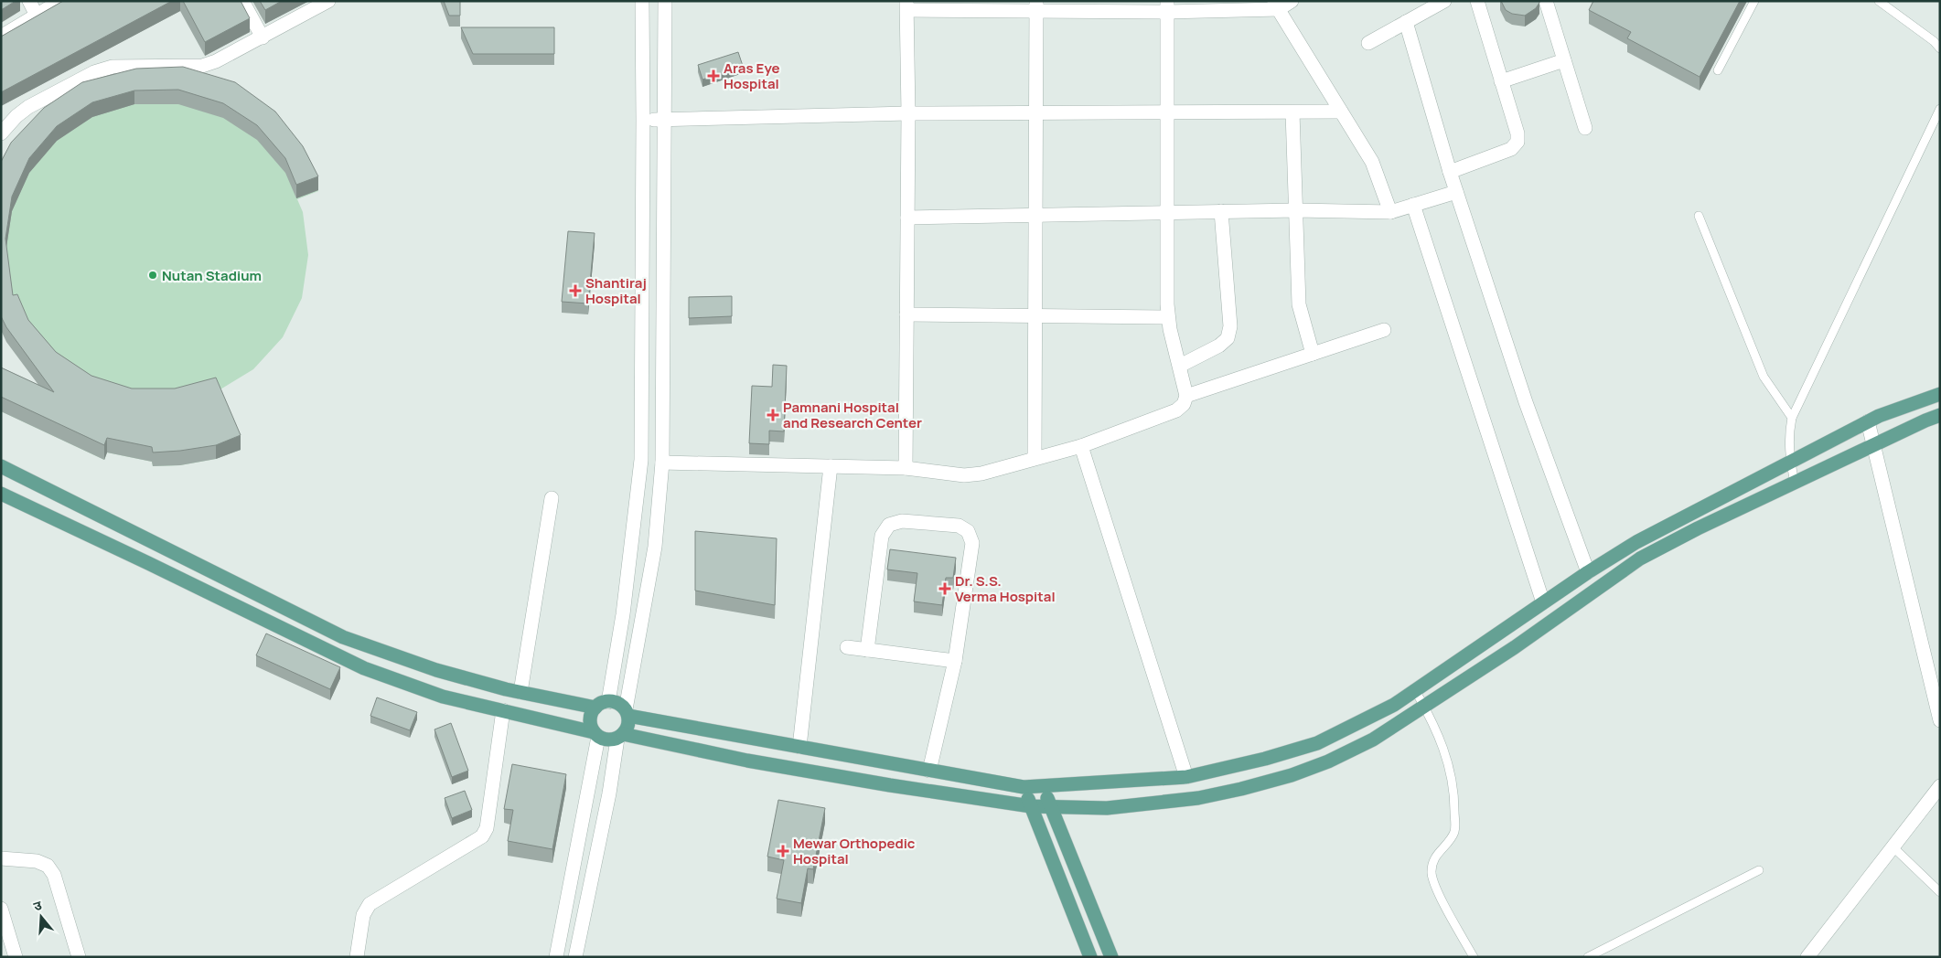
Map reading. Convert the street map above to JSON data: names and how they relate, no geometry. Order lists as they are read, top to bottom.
{
  "places": {
    "health": [
      "Aras Eye Hospital",
      "Shantiraj Hospital",
      "Pamnani Hospital and Research Center",
      "Dr. S.S. Verma Hospital",
      "Mewar Orthopedic Hospital"
    ],
    "other": ["Nutan Stadium"]
  },
  "north": "top"
}
